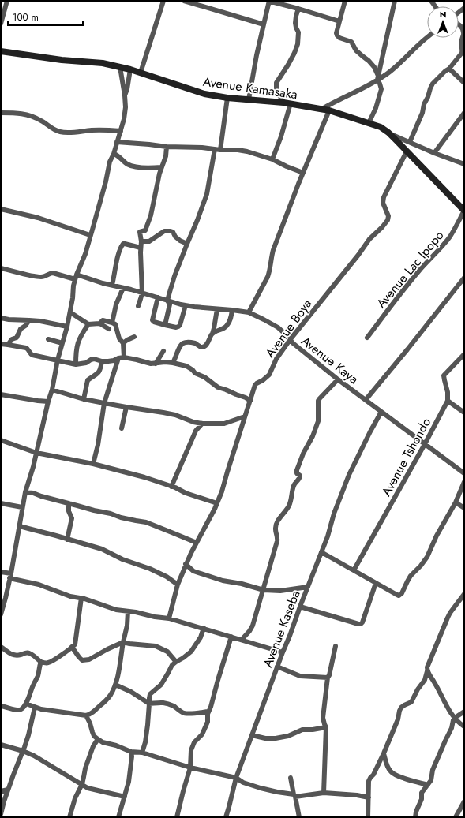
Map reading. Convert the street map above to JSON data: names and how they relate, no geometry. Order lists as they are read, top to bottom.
{
  "streets": {
    "street": [
      "Avenue Kamasaka",
      "Avenue Lac Ipopo",
      "Avenue Boya",
      "Avenue Kaya",
      "Avenue Tshondo",
      "Avenue Kaseba"
    ]
  },
  "crossings": [
    ["Avenue Kamasaka", "Avenue Lac Ipopo"],
    ["Avenue Kamasaka", "Avenue Boya"],
    ["Avenue Boya", "Avenue Kaya"],
    ["Avenue Kaya", "Avenue Tshondo"],
    ["Avenue Kaya", "Avenue Kaseba"]
  ],
  "scale_bar": "100 m",
  "north": "top"
}
